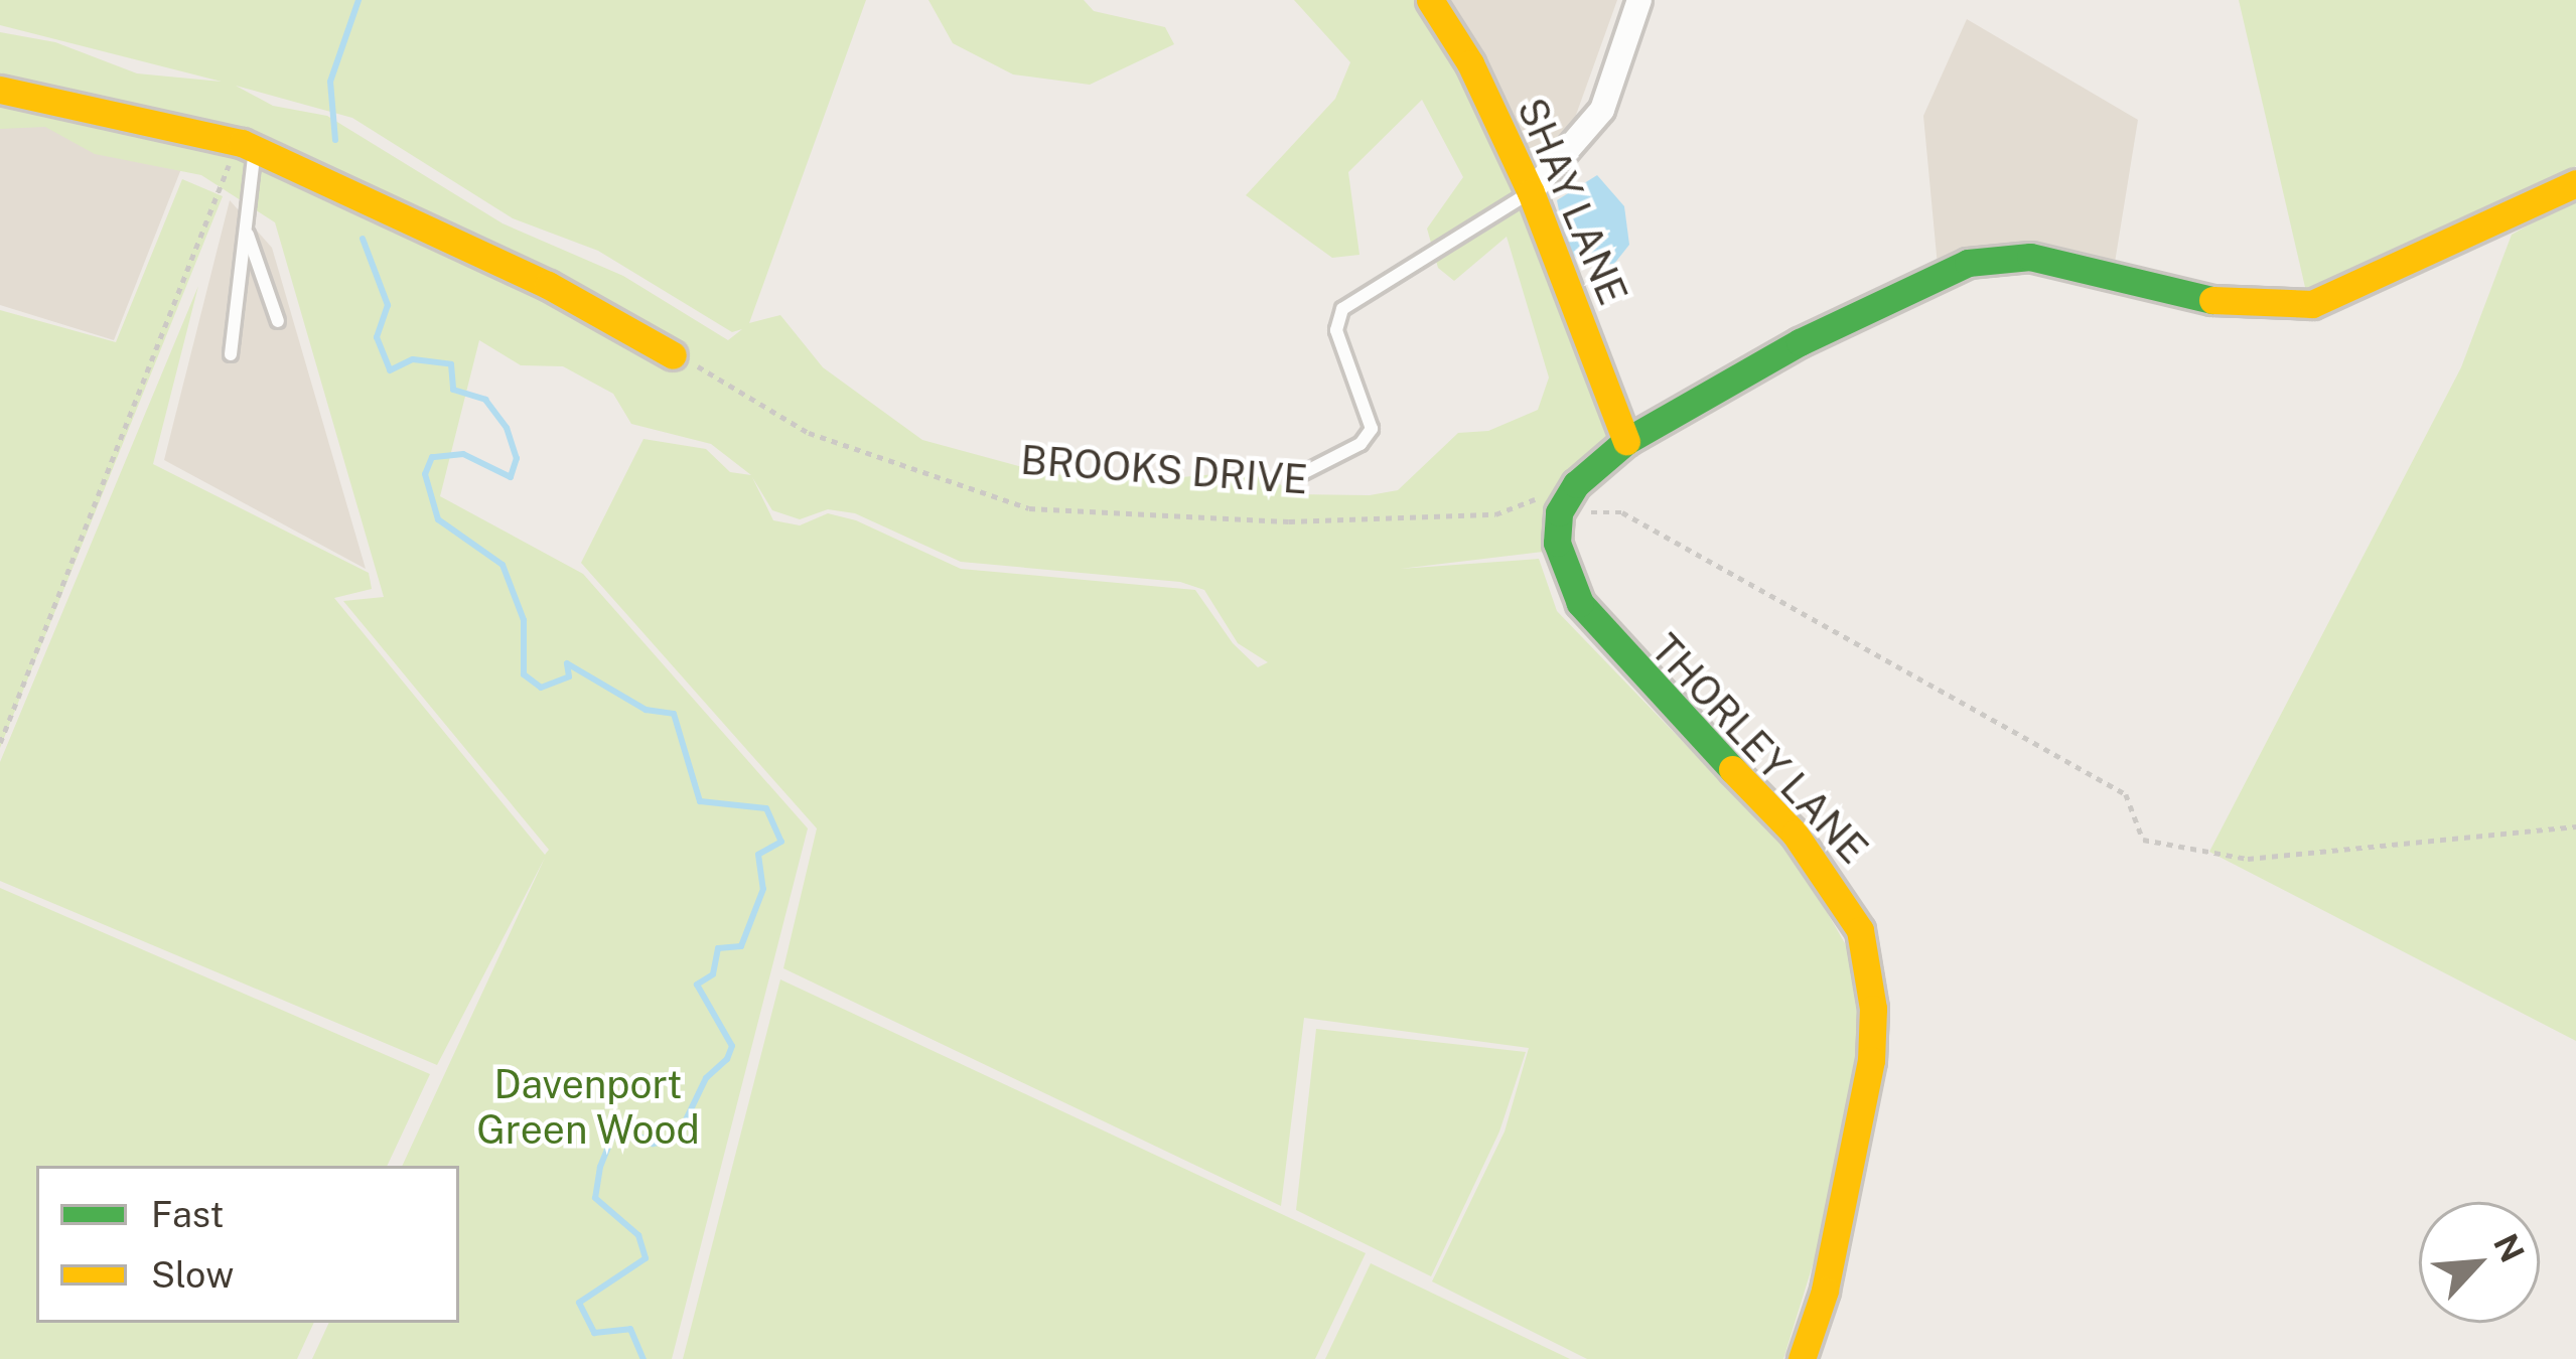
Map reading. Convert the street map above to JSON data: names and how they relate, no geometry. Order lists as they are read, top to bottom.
{
  "streets": {
    "street": ["SHAY LANE", "THORLEY LANE"],
    "path": ["BROOKS DRIVE"]
  },
  "parks": ["Davenport Green Wood"],
  "legend": ["Fast", "Slow"],
  "north": "top right"
}
